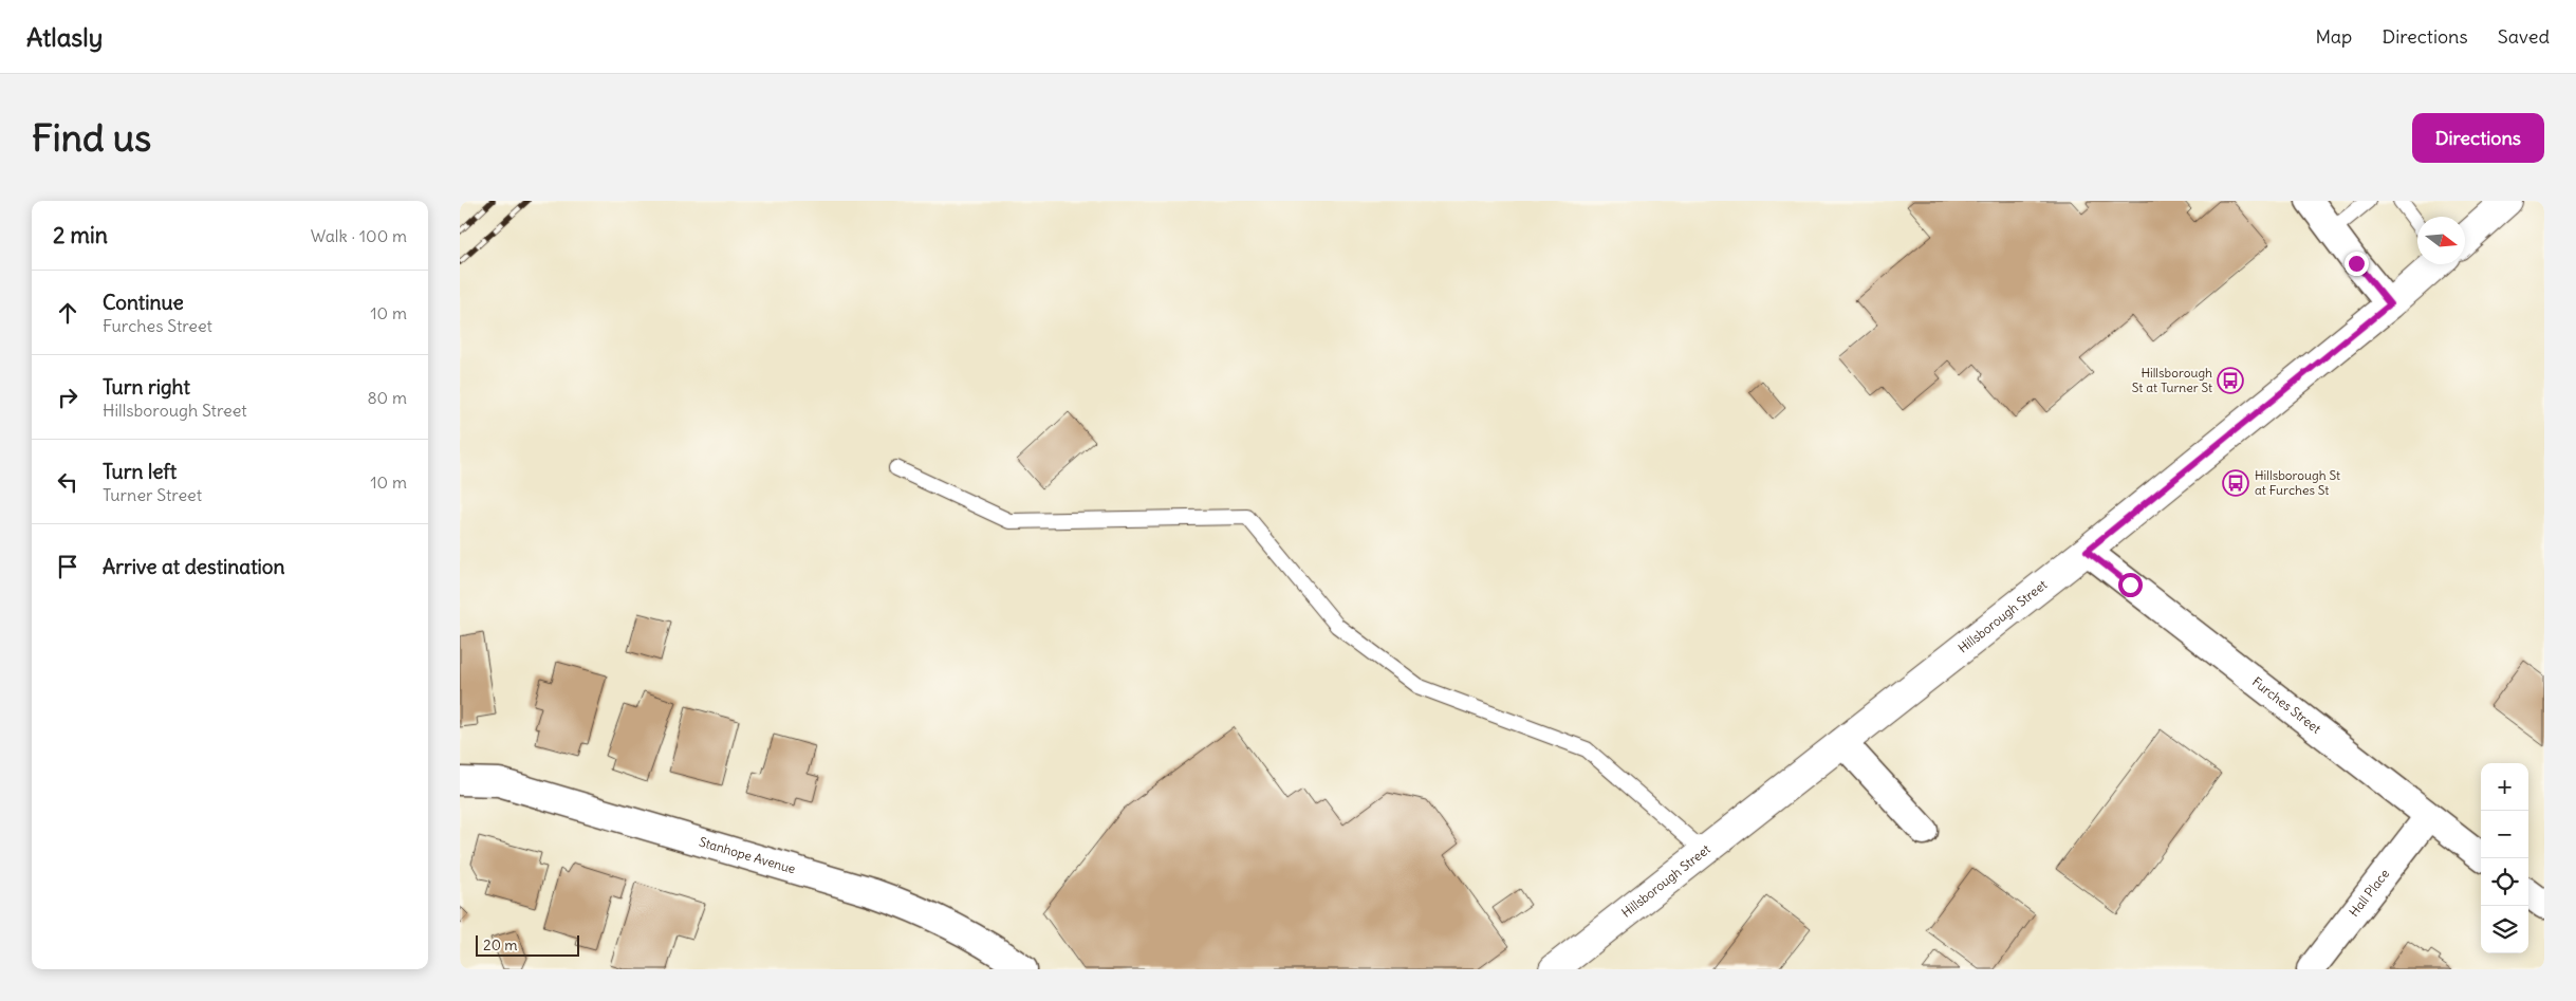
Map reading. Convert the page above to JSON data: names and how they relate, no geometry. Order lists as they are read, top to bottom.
{
  "streets": {
    "main road": ["Hillsborough Street"],
    "street": ["Furches Street", "Stanhope Avenue", "Hall Place"]
  },
  "crossings": [
    ["Hillsborough Street", "Furches Street"],
    ["Furches Street", "Hall Place"]
  ],
  "places": {
    "bus stop": ["Hillsborough St at Turner St", "Hillsborough St at Furches St"]
  },
  "scale_bar": "20 m",
  "north": "right",
  "page": {
    "header": "Atlasly",
    "nav": ["Map", "Directions", "Saved"],
    "buttons": "Directions",
    "title": "Find us",
    "heading": ["2 min", "Walk · 100 m"],
    "list": [
      ["Continue", "Furches Street", "10 m"],
      ["Turn right", "Hillsborough Street", "80 m"],
      ["Turn left", "Turner Street", "10 m"],
      "Arrive at destination"
    ],
    "map_buttons": ["+", "−"],
    "scale": "20 m"
  }
}
